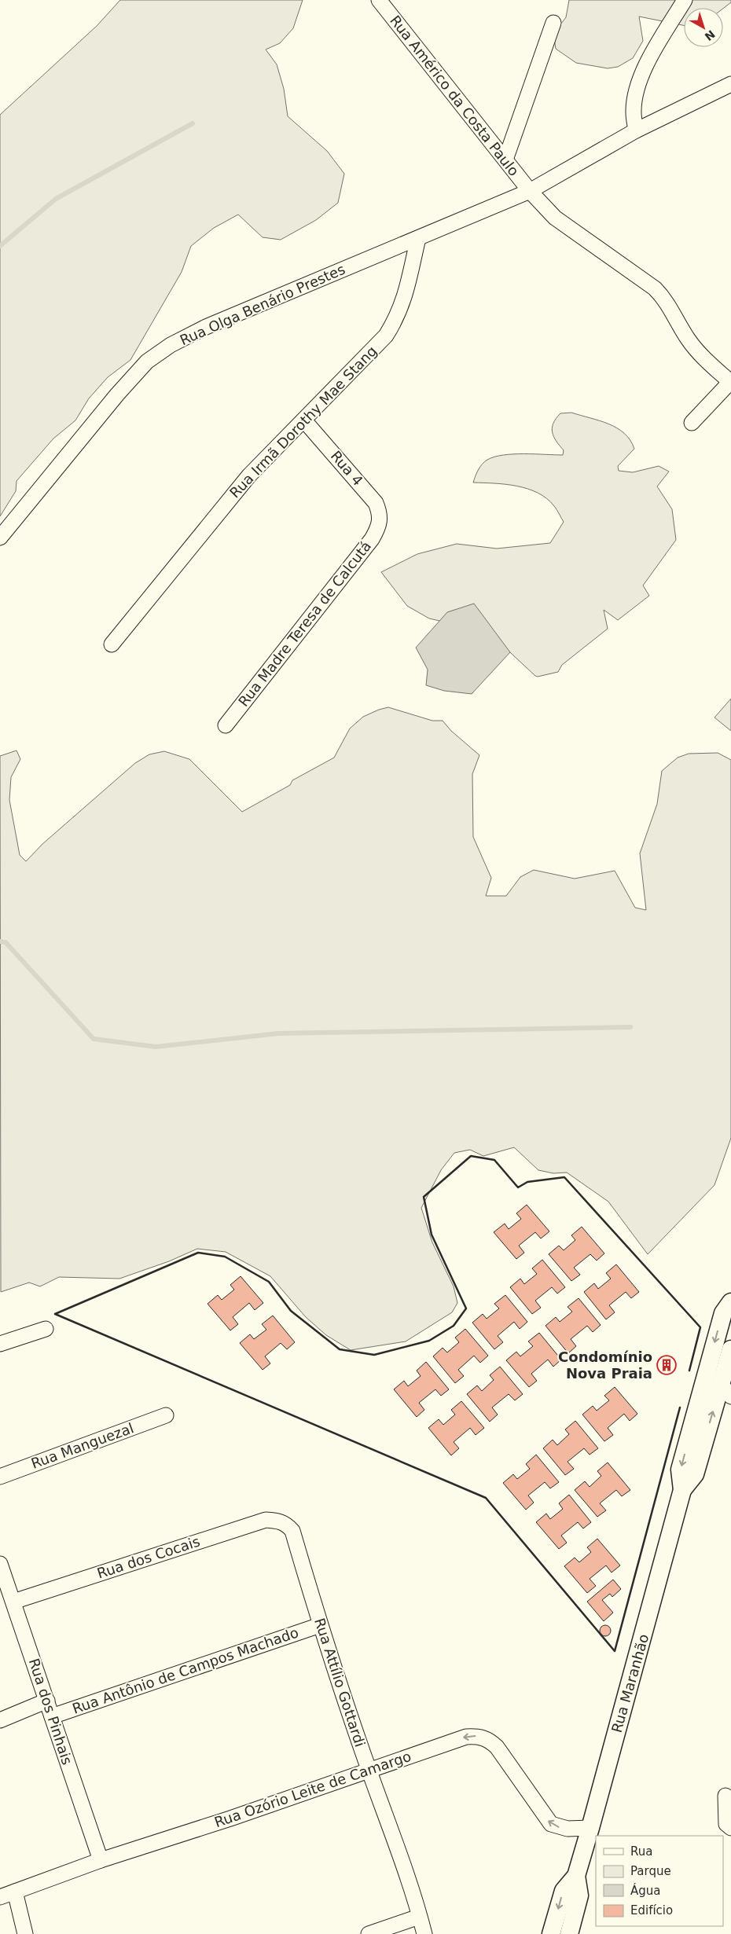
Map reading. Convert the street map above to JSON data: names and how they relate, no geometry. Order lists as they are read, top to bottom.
{
  "streets": {
    "street": [
      "Rua Américo da Costa Paulo",
      "Rua Olga Benário Prestes",
      "Rua Irmã Dorothy Mae Stang",
      "Rua 4",
      "Rua Madre Teresa de Calcutá",
      "Rua Manguezal",
      "Rua dos Cocais",
      "Rua Antônio de Campos Machado",
      "Rua Attílio Gottardi",
      "Rua Maranhão",
      "Rua dos Pinhais",
      "Rua Ozório Leite de Camargo"
    ]
  },
  "crossings": [
    ["Rua Américo da Costa Paulo", "Rua Olga Benário Prestes"],
    ["Rua Olga Benário Prestes", "Rua Irmã Dorothy Mae Stang"],
    ["Rua Irmã Dorothy Mae Stang", "Rua 4"],
    ["Rua 4", "Rua Madre Teresa de Calcutá"],
    ["Rua dos Cocais", "Rua Attílio Gottardi"],
    ["Rua dos Cocais", "Rua dos Pinhais"],
    ["Rua Antônio de Campos Machado", "Rua Attílio Gottardi"],
    ["Rua Antônio de Campos Machado", "Rua dos Pinhais"],
    ["Rua Attílio Gottardi", "Rua Ozório Leite de Camargo"],
    ["Rua Maranhão", "Rua Ozório Leite de Camargo"],
    ["Rua dos Pinhais", "Rua Ozório Leite de Camargo"]
  ],
  "places": {
    "building": ["Condomínio Nova Praia"]
  },
  "legend": [
    "Rua",
    "Parque",
    "Água",
    "Edifício"
  ],
  "north": "bottom right"
}
